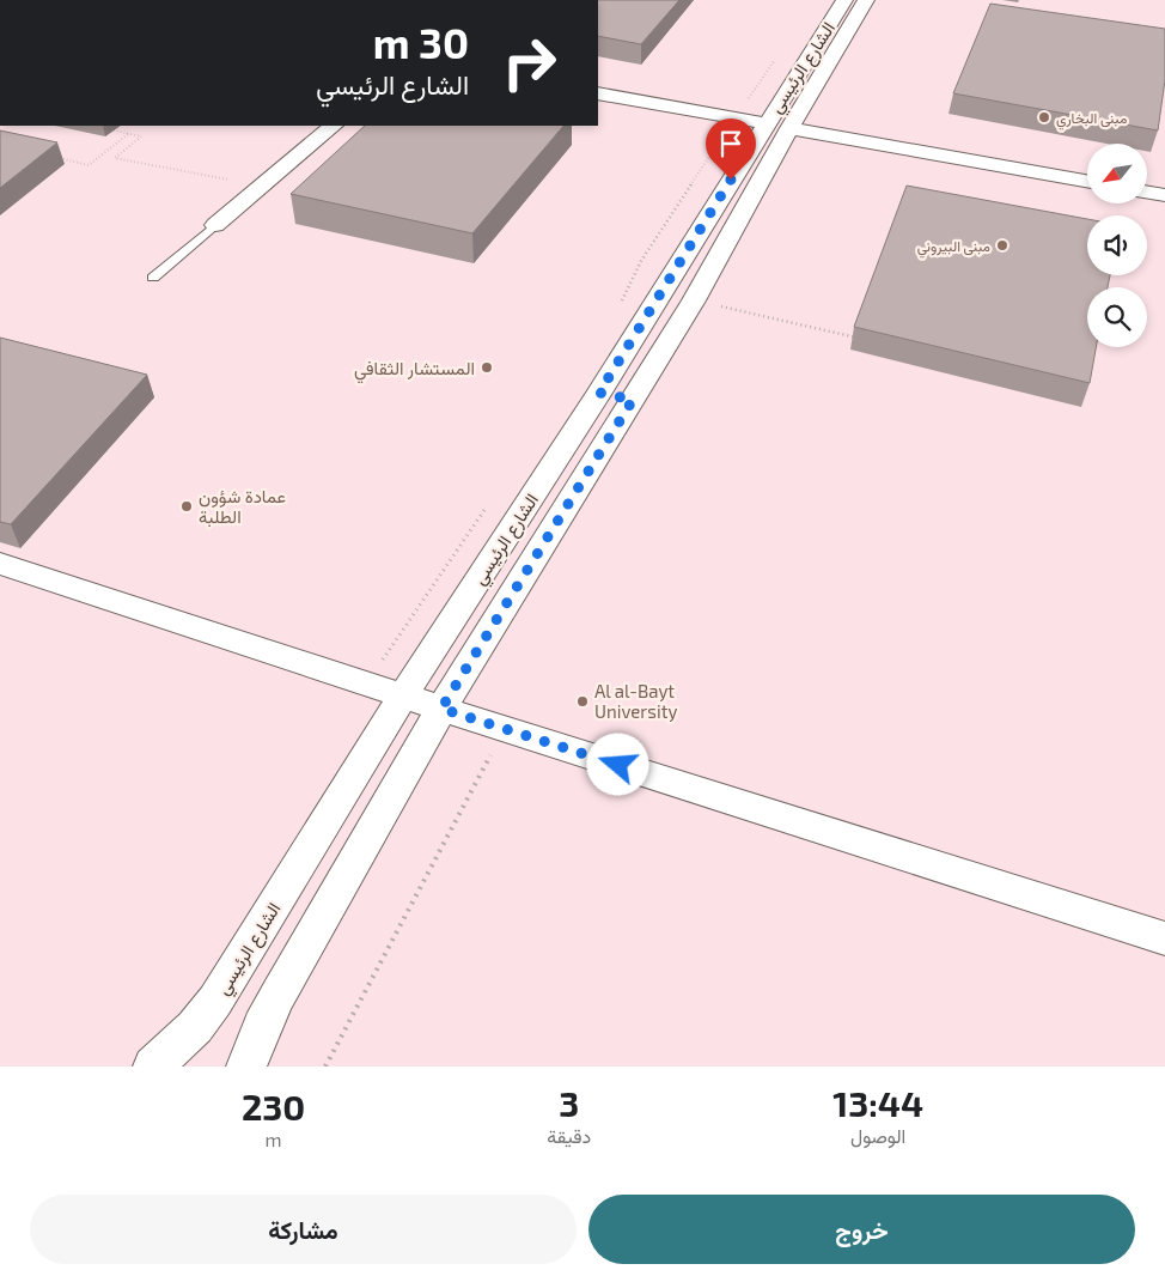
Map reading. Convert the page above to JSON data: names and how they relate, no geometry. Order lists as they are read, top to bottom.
{
  "streets": {
    "street": ["الشارع الرئيسي"]
  },
  "places": [
    "مبنى البخاري",
    "مبنى البيروني",
    "المستشار الثقافي",
    "عمادة شؤون الطلبة",
    "Al al-Bayt University"
  ],
  "north": "bottom left",
  "page": {
    "turn": ["30 m", "الشارع الرئيسي"],
    "eta": [
      "13:44",
      "الوصول",
      "3",
      "دقيقة",
      "230",
      "m"
    ],
    "buttons": ["خروج", "مشاركة"]
  }
}
